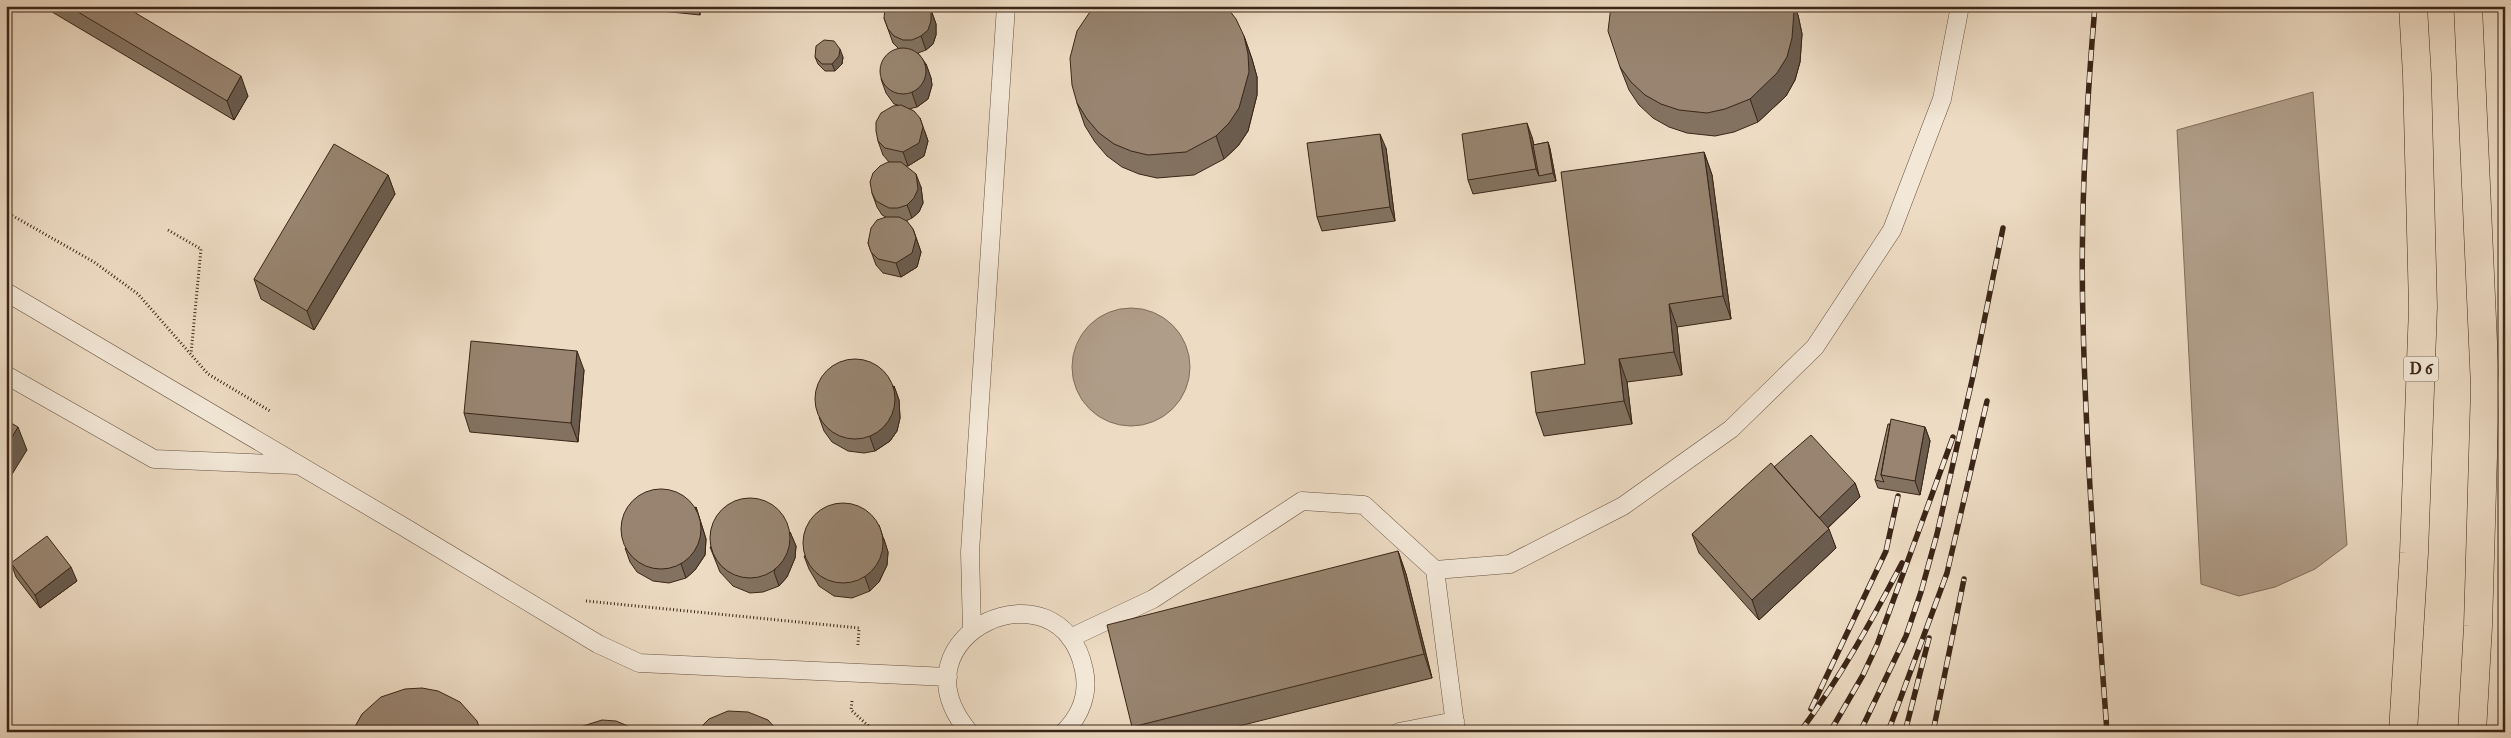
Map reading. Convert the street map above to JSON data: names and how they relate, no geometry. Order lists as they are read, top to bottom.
{
  "streets": {
    "highway": ["D 6"]
  }
}
